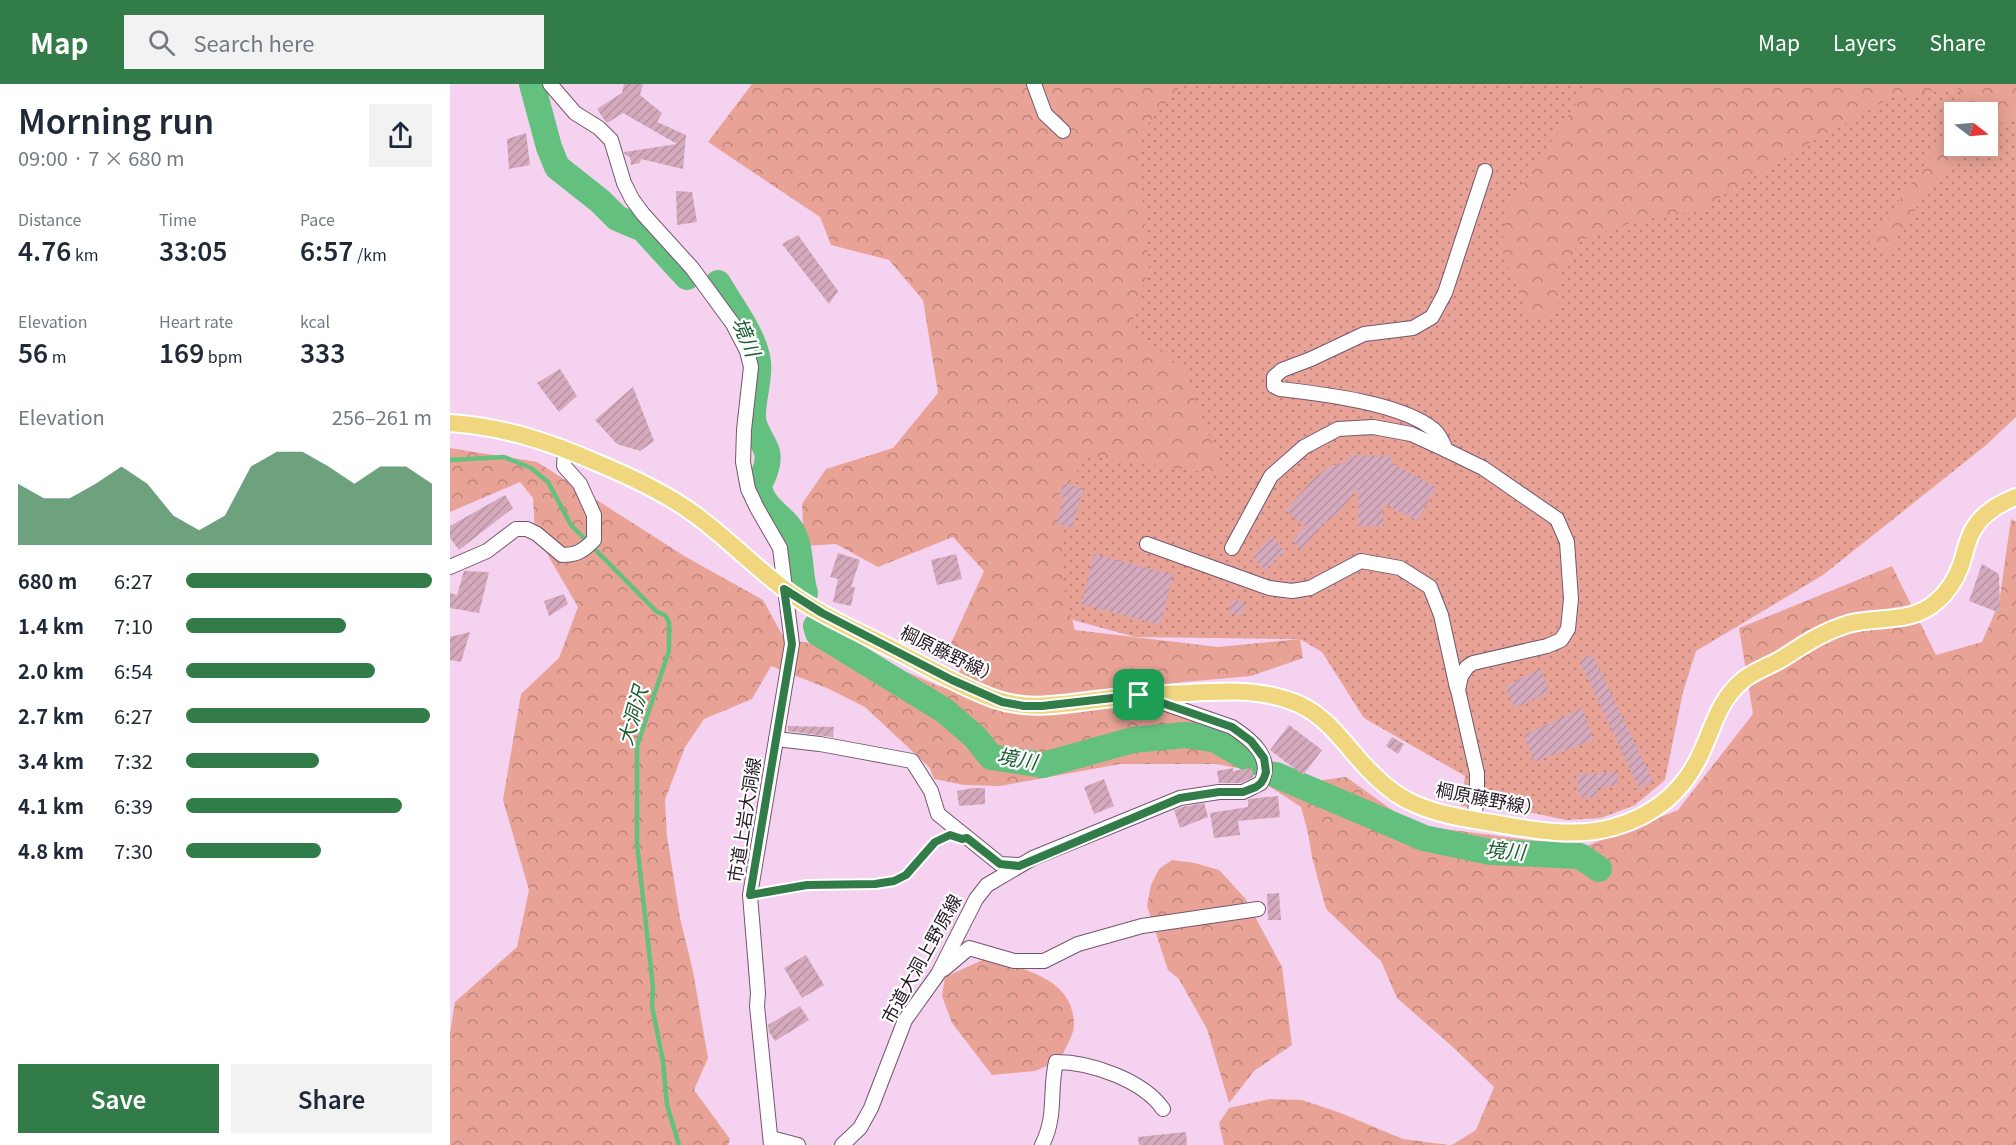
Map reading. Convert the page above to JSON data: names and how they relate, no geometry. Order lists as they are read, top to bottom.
{
  "streets": {
    "main road": ["棡原藤野線）"],
    "street": ["市道上岩大洞線", "市道大洞上野原線"]
  },
  "crossings": [
    ["棡原藤野線）", "市道上岩大洞線"],
    ["棡原藤野線）", "市道大洞上野原線"]
  ],
  "water": ["境川", "大洞沢"],
  "north": "right",
  "page": {
    "header": "Map",
    "search": "Search here",
    "nav": ["Map", "Layers", "Share"],
    "heading": ["Morning run", "09:00 · 7 × 680 m"],
    "stats": [
      ["Distance", "4.76 km"],
      ["Time", "33:05"],
      ["Pace", "6:57 /km"],
      ["Elevation", "56 m"],
      ["Heart rate", "169 bpm"],
      ["kcal", "333"]
    ],
    "chart": ["Elevation", "256–261 m"],
    "list": [
      {
        "name": "680 m",
        "note": "6:27"
      },
      {
        "name": "1.4 km",
        "note": "7:10"
      },
      {
        "name": "2.0 km",
        "note": "6:54"
      },
      {
        "name": "2.7 km",
        "note": "6:27"
      },
      {
        "name": "3.4 km",
        "note": "7:32"
      },
      {
        "name": "4.1 km",
        "note": "6:39"
      },
      {
        "name": "4.8 km",
        "note": "7:30"
      }
    ],
    "buttons": ["Save", "Share"]
  }
}
